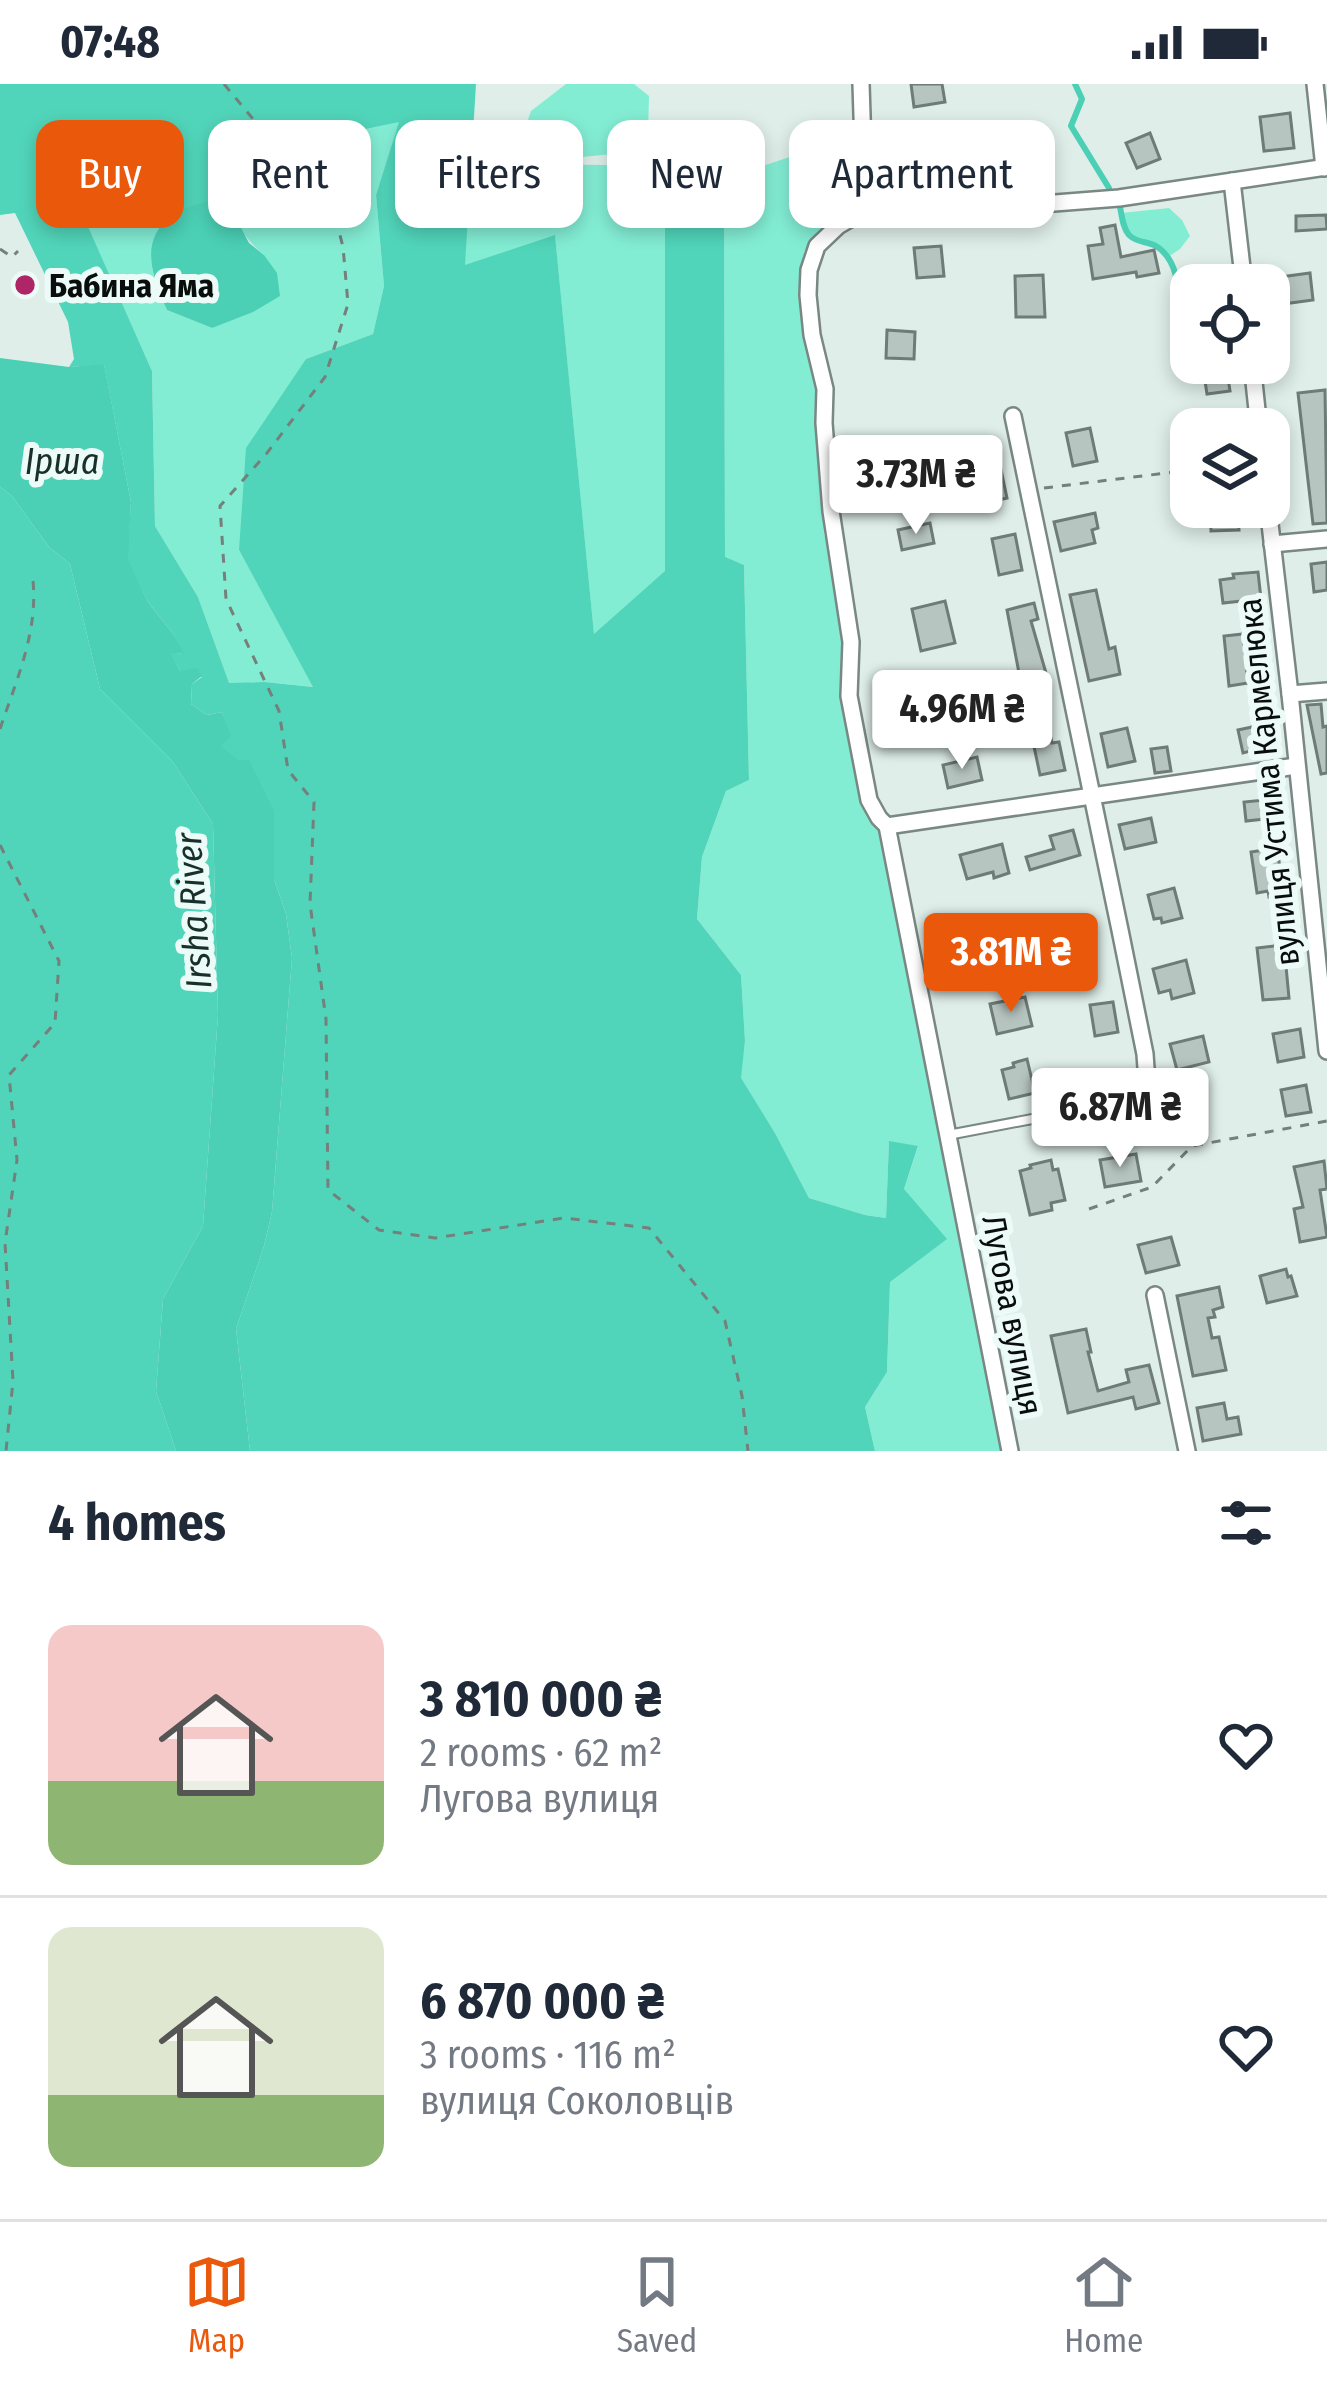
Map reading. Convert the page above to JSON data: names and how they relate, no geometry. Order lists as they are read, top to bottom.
{
  "streets": {
    "street": ["вулиця Устима Кармелюка", "Лугова вулиця"]
  },
  "water": ["Ірша", "Irsha River"],
  "places": ["Бабина Яма"],
  "page": {
    "status": "07:48",
    "chip": [
      "Buy",
      "Rent",
      "Filters",
      "New",
      "Apartment"
    ],
    "price": [
      "3.73M ₴",
      "4.96M ₴",
      "3.81M ₴",
      "6.87M ₴"
    ],
    "heading": "4 homes",
    "list": [
      {
        "name": "3 810 000 ₴",
        "note": "2 rooms · 62 m² · Лугова вулиця"
      },
      {
        "name": "6 870 000 ₴",
        "note": "3 rooms · 116 m² · вулиця Соколовців"
      }
    ],
    "tabs": ["Map", "Saved", "Home"]
  }
}
